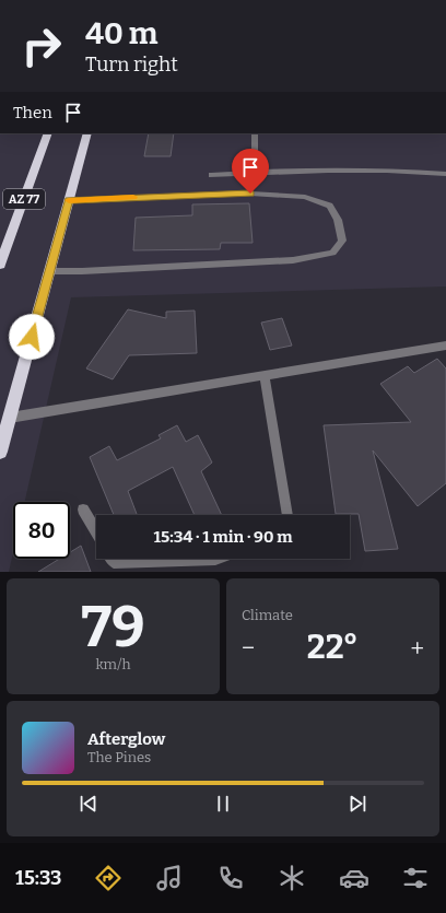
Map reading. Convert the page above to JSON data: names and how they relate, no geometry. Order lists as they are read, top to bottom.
{
  "streets": {
    "highway": ["AZ 77"]
  },
  "page": {
    "turn": ["40 m", "Turn right"],
    "then": "Then",
    "limit": "80",
    "trip": "15:34 · 1 min · 90 m",
    "tile": [
      ["79", "km/h"],
      "Climate"
    ],
    "heat": ["−", "22°", "+"],
    "song": ["Afterglow", "The Pines"],
    "tabs": "15:33"
  }
}
